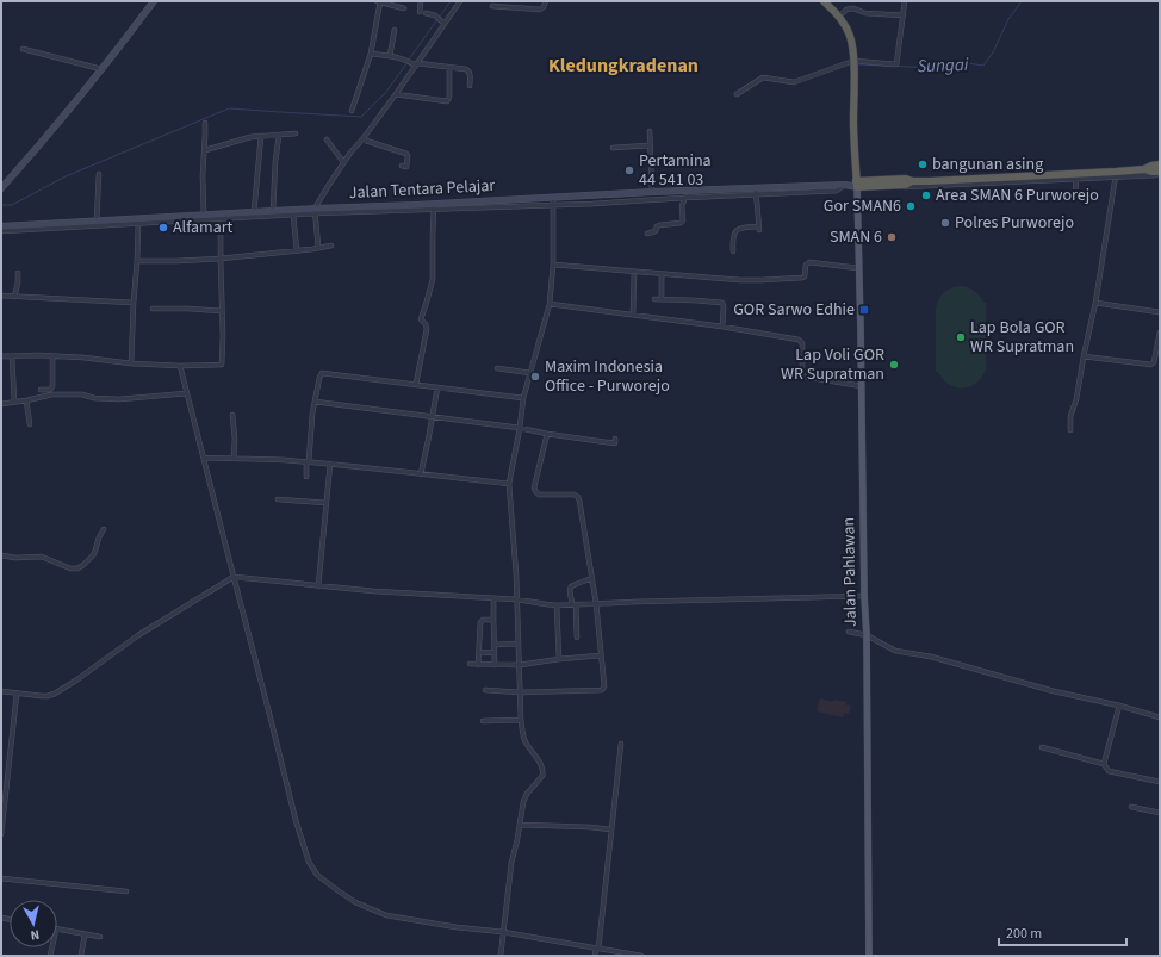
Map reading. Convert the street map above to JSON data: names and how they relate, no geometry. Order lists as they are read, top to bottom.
{
  "streets": {
    "main road": ["Jalan Tentara Pelajar", "Jalan Pahlawan"]
  },
  "crossings": [
    ["Jalan Tentara Pelajar", "Jalan Pahlawan"]
  ],
  "districts": ["Kledungkradenan"],
  "water": ["Sungai"],
  "places": {
    "other": [
      "bangunan asing",
      "Pertamina 44 541 03",
      "Area SMAN 6 Purworejo",
      "Gor SMAN6",
      "Polres Purworejo",
      "Alfamart",
      "SMAN 6",
      "Lap Bola GOR WR Supratman",
      "Lap Voli GOR WR Supratman",
      "Maxim Indonesia Office - Purworejo"
    ],
    "transit": ["GOR Sarwo Edhie"]
  },
  "scale_bar": "200 m",
  "north": "bottom"
}
